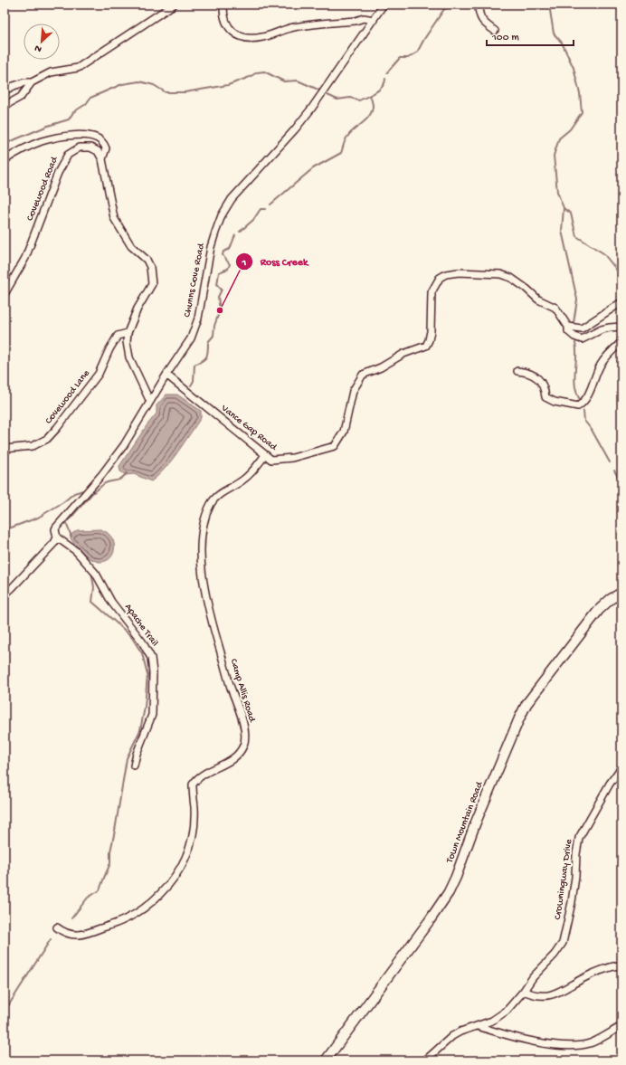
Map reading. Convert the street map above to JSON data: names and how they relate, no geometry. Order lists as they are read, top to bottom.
{
  "streets": {
    "main road": ["Town Mountain Road"],
    "street": [
      "Covewood Road",
      "Chunns Cove Road",
      "Covewood Lane",
      "Vance Gap Road",
      "Apache Trail",
      "Camp Allis Road",
      "Crowningway Drive"
    ]
  },
  "crossings": [
    ["Chunns Cove Road", "Vance Gap Road"],
    ["Chunns Cove Road", "Apache Trail"],
    ["Vance Gap Road", "Camp Allis Road"]
  ],
  "places": ["Ross Creek"],
  "scale_bar": "100 m",
  "north": "bottom left"
}
